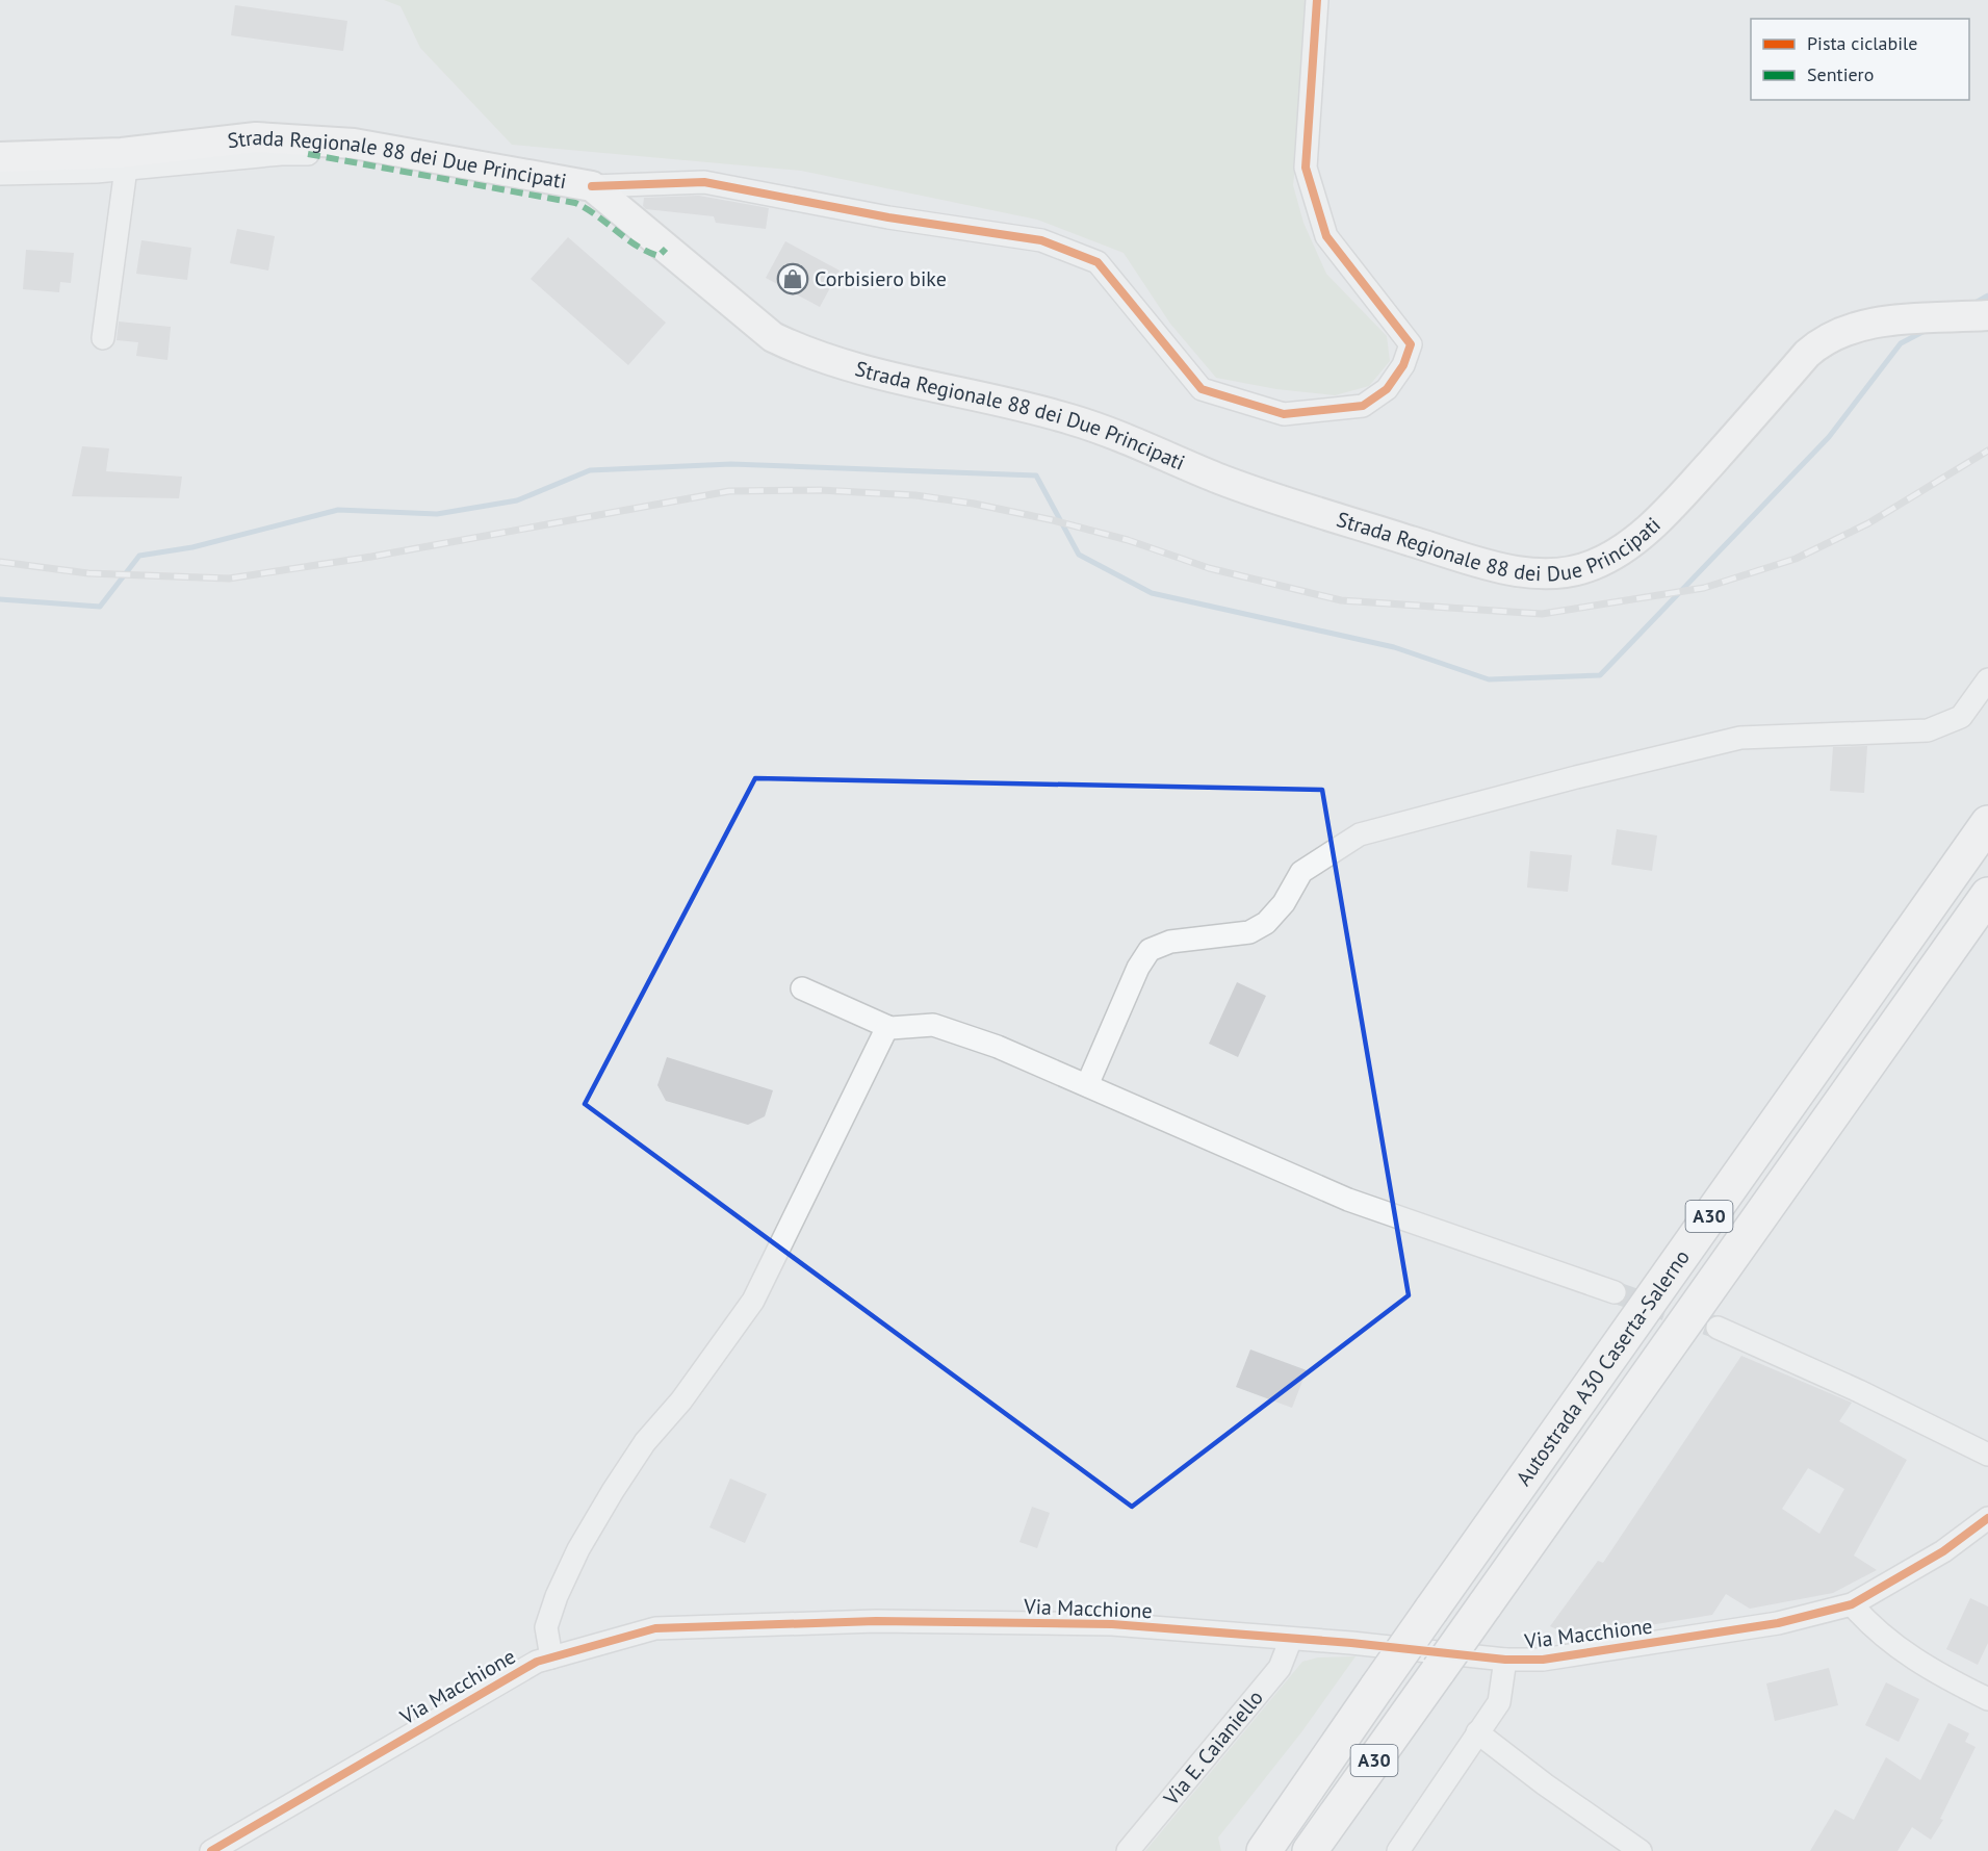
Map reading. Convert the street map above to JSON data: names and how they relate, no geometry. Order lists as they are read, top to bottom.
{
  "streets": {
    "highway": ["A30", "Autostrada A30 Caserta-Salerno"],
    "main road": ["Strada Regionale 88 dei Due Principati"],
    "street": ["Via Macchione", "Via E. Caianiello"]
  },
  "crossings": [
    ["A30", "Autostrada A30 Caserta-Salerno"],
    ["Via Macchione", "Via E. Caianiello"]
  ],
  "places": {
    "shop": ["Corbisiero bike"]
  },
  "legend": ["Pista ciclabile", "Sentiero"]
}
